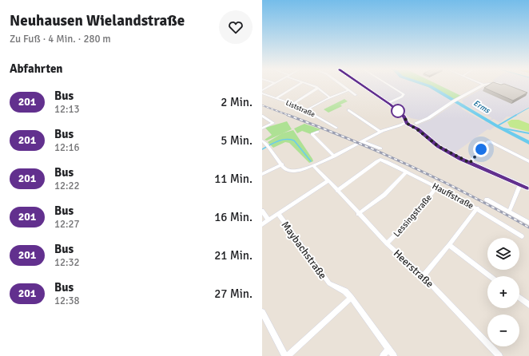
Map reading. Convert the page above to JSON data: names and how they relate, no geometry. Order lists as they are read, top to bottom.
{
  "streets": {
    "street": [
      "Liststraße",
      "Hauffstraße",
      "Lessingstraße",
      "Maybachstraße",
      "Heerstraße"
    ]
  },
  "crossings": [
    ["Hauffstraße", "Lessingstraße"],
    ["Hauffstraße", "Heerstraße"],
    ["Lessingstraße", "Heerstraße"]
  ],
  "water": ["Erms"],
  "lines": ["bus line 201"],
  "page": {
    "heading": [
      ["Neuhausen Wielandstraße", "Zu Fuß · 4 Min. · 280 m"],
      "Abfahrten"
    ],
    "list": [
      {
        "mark": "201",
        "name": "Bus",
        "note": "12:13",
        "value": "2 Min."
      },
      {
        "mark": "201",
        "name": "Bus",
        "note": "12:16",
        "value": "5 Min."
      },
      {
        "mark": "201",
        "name": "Bus",
        "note": "12:22",
        "value": "11 Min."
      },
      {
        "mark": "201",
        "name": "Bus",
        "note": "12:27",
        "value": "16 Min."
      },
      {
        "mark": "201",
        "name": "Bus",
        "note": "12:32",
        "value": "21 Min."
      },
      {
        "mark": "201",
        "name": "Bus",
        "note": "12:38",
        "value": "27 Min."
      }
    ],
    "map_buttons": ["+", "−"]
  }
}
